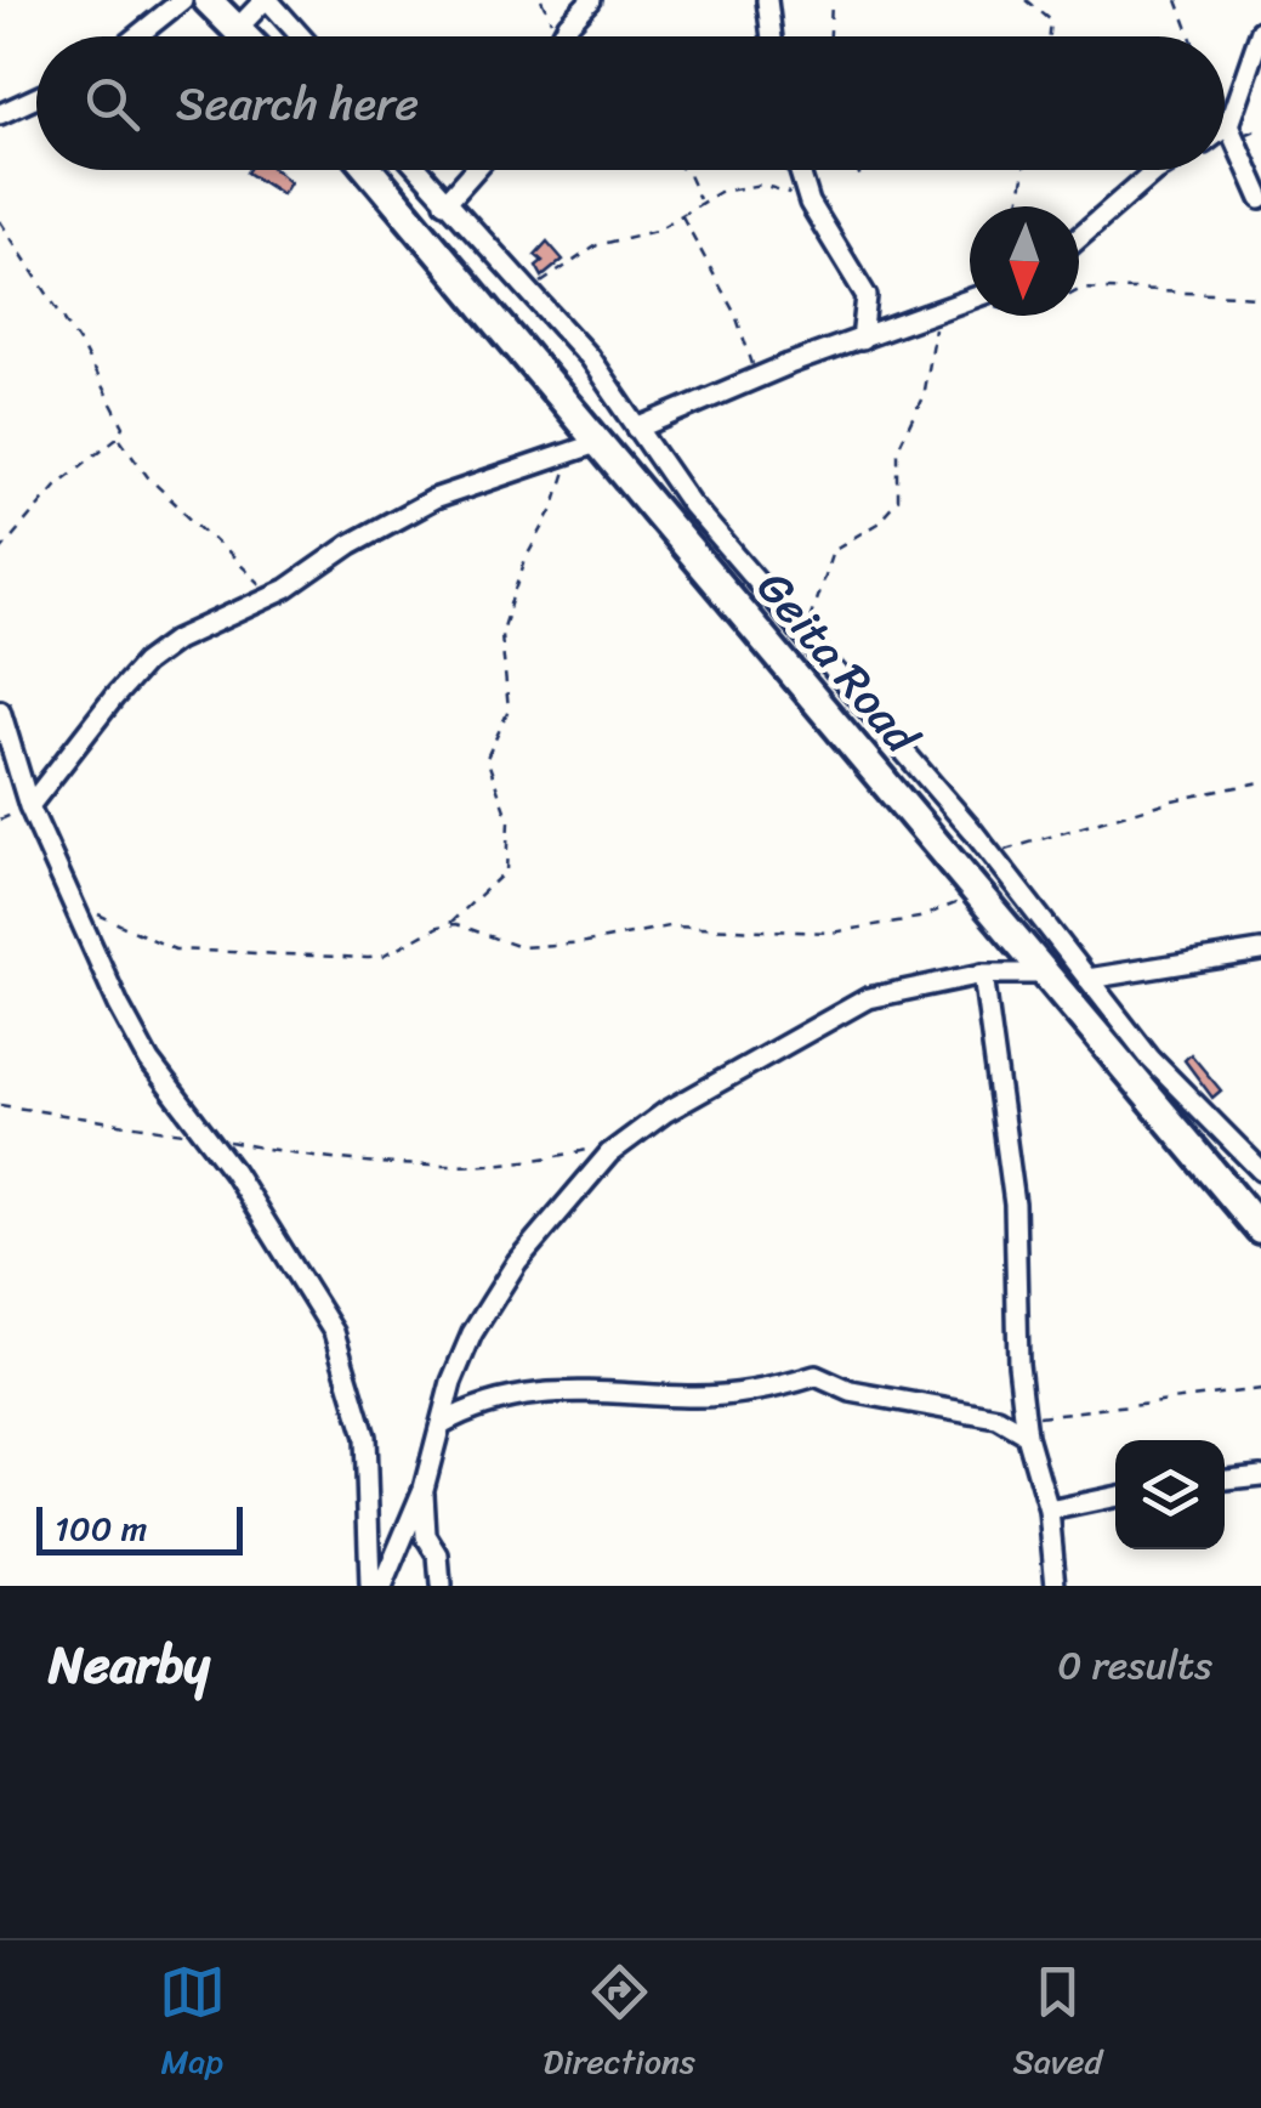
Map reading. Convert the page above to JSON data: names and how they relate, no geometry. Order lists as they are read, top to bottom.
{
  "streets": {
    "highway": ["Geita Road"]
  },
  "scale_bar": "100 m",
  "north": "bottom",
  "page": {
    "search": "Search here",
    "scale": "100 m",
    "heading": ["Nearby", "0 results"],
    "nav": ["Map", "Directions", "Saved"]
  }
}
